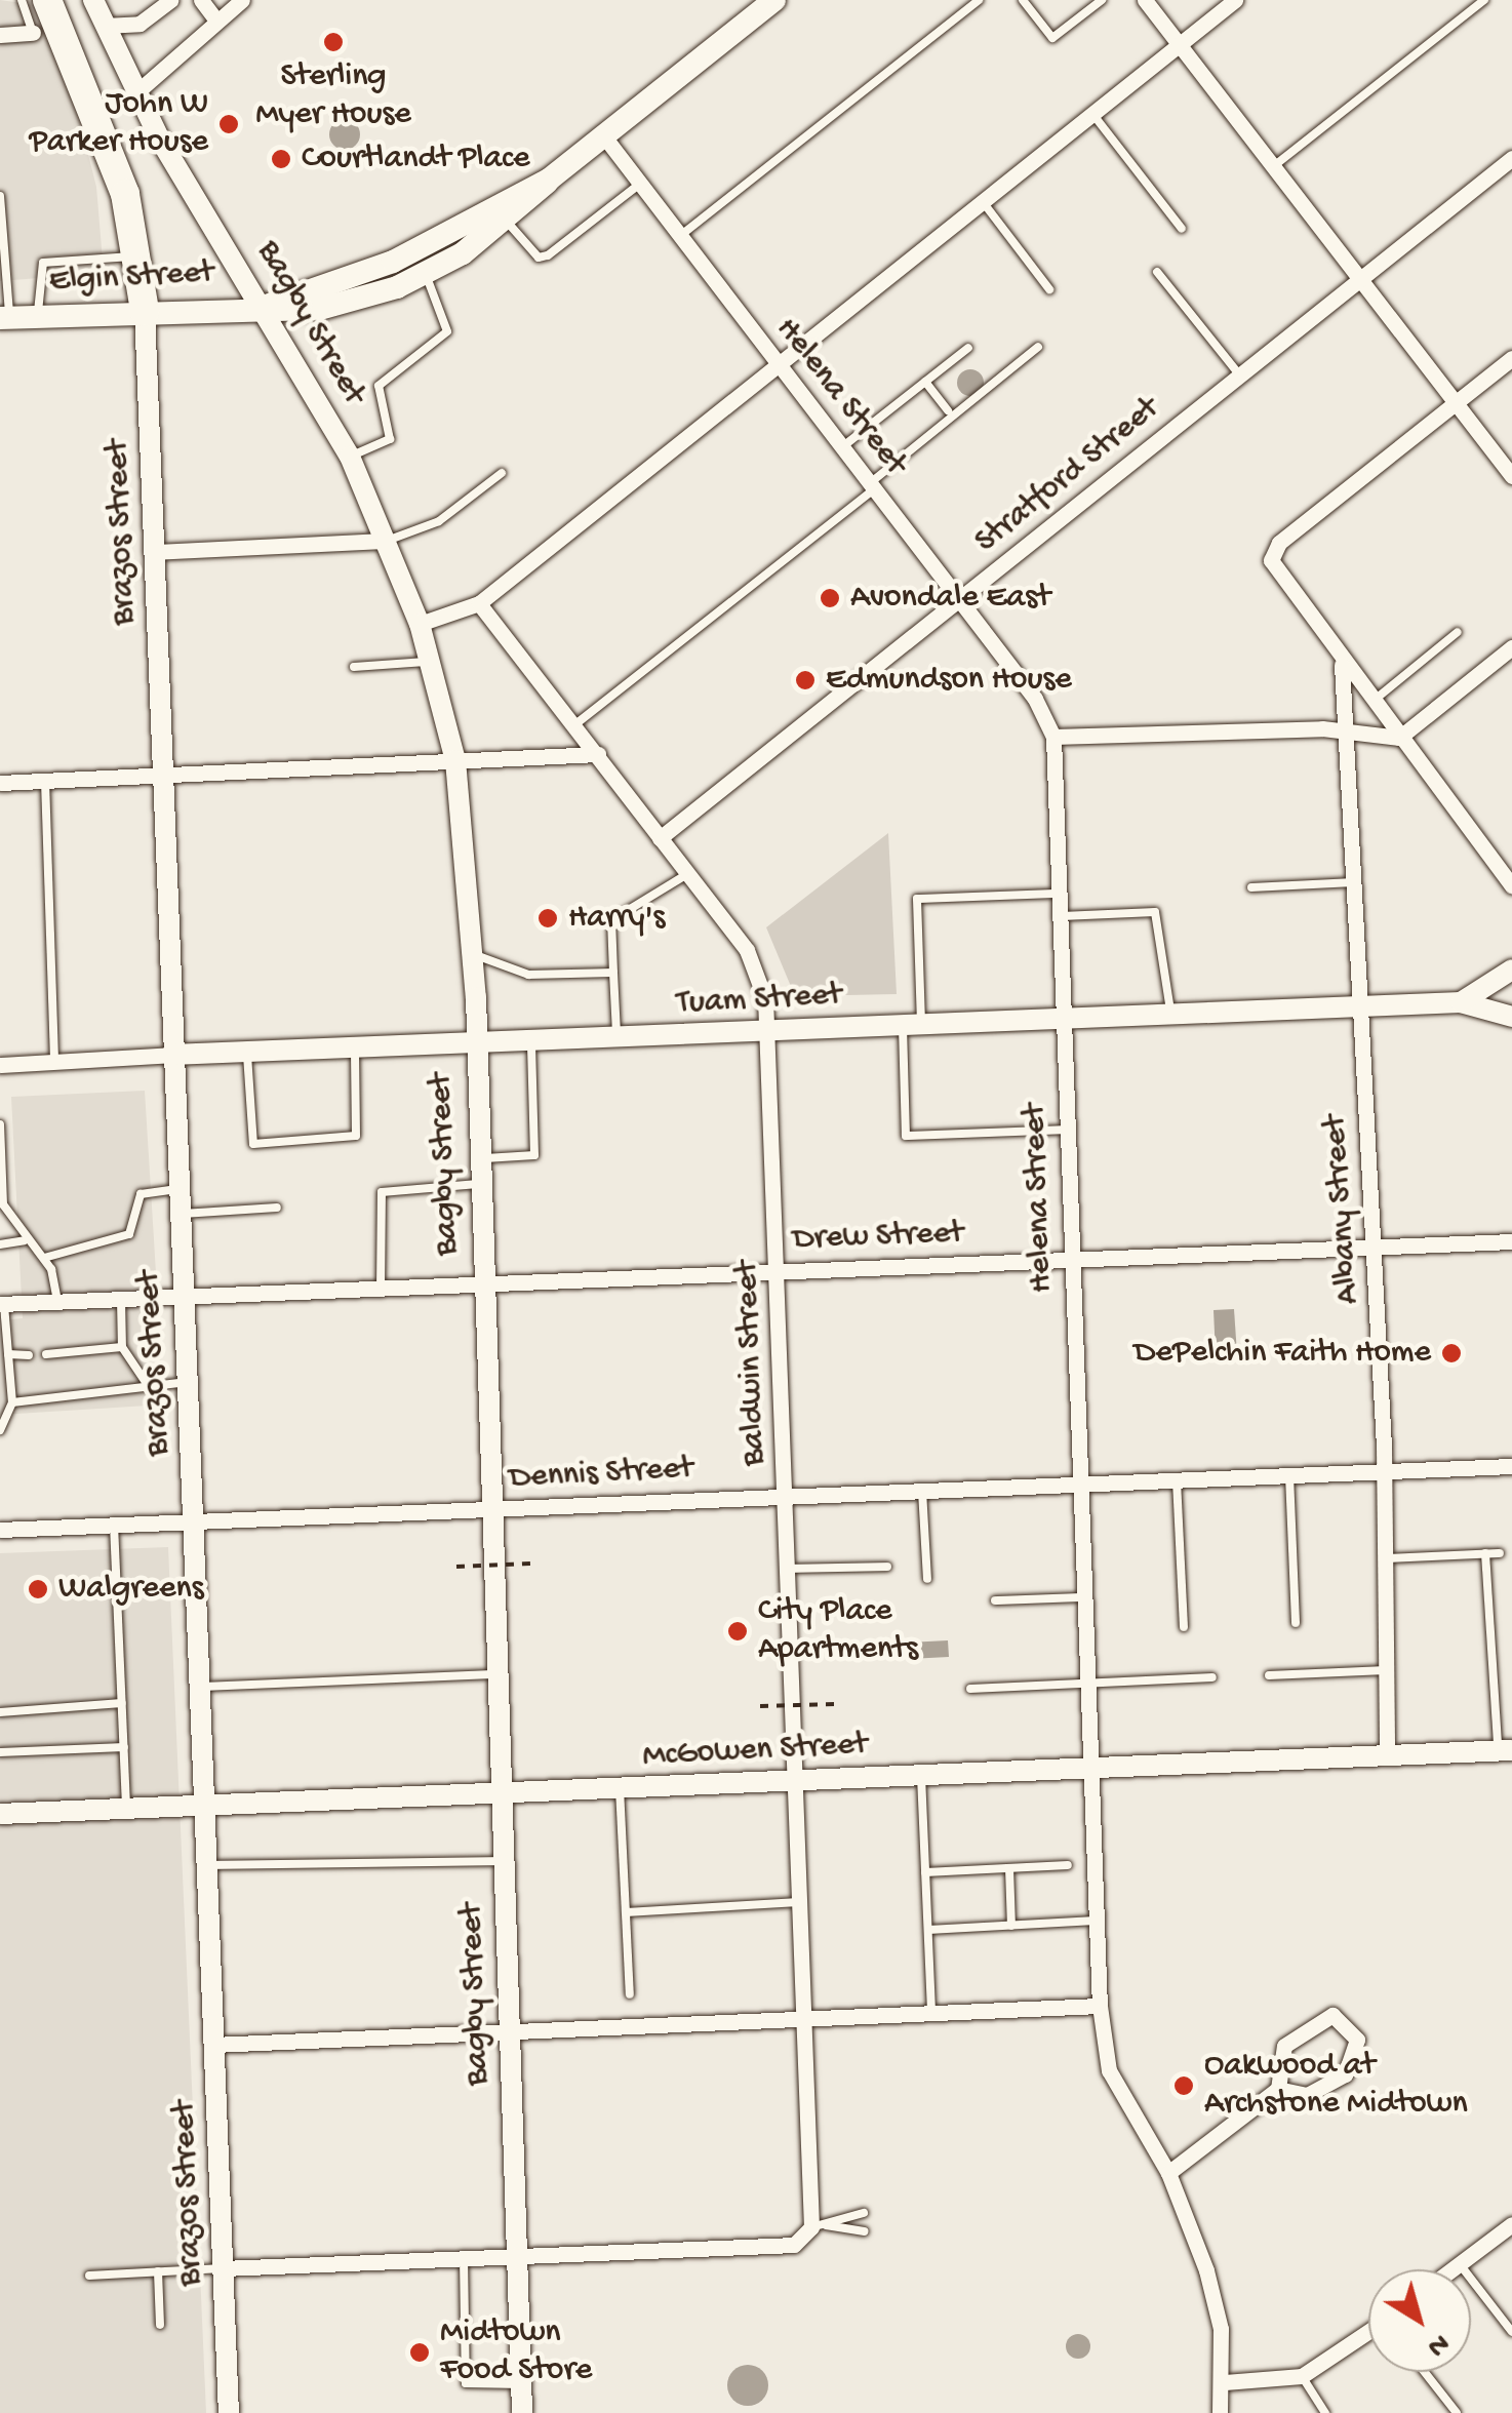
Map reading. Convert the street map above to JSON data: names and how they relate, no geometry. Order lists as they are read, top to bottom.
{
  "streets": {
    "main road": [
      "Elgin Street",
      "Bagby Street",
      "Brazos Street",
      "Tuam Street",
      "McGowen Street"
    ],
    "street": [
      "Helena Street",
      "Stratford Street",
      "Albany Street",
      "Drew Street",
      "Baldwin Street",
      "Dennis Street"
    ]
  },
  "crossings": [
    ["Elgin Street", "Bagby Street"],
    ["Elgin Street", "Brazos Street"],
    ["Bagby Street", "Tuam Street"],
    ["Bagby Street", "Drew Street"],
    ["Bagby Street", "Dennis Street"],
    ["Bagby Street", "McGowen Street"],
    ["Helena Street", "Stratford Street"],
    ["Helena Street", "Tuam Street"],
    ["Helena Street", "Drew Street"],
    ["Helena Street", "Dennis Street"],
    ["Helena Street", "McGowen Street"],
    ["Stratford Street", "Baldwin Street"],
    ["Brazos Street", "Tuam Street"],
    ["Brazos Street", "Drew Street"],
    ["Brazos Street", "Dennis Street"],
    ["Brazos Street", "McGowen Street"],
    ["Tuam Street", "Albany Street"],
    ["Tuam Street", "Baldwin Street"],
    ["Albany Street", "Drew Street"],
    ["Albany Street", "Dennis Street"],
    ["Albany Street", "McGowen Street"],
    ["Drew Street", "Baldwin Street"],
    ["Baldwin Street", "Dennis Street"],
    ["Baldwin Street", "McGowen Street"]
  ],
  "places": [
    "Sterling Myer House",
    "John W Parker House",
    "Courtlandt Place",
    "Avondale East",
    "Edmundson House",
    "Harry's",
    "DePelchin Faith Home",
    "Walgreens",
    "City Place Apartments",
    "Oakwood at Archstone Midtown",
    "Midtown Food Store"
  ],
  "north": "bottom right"
}
